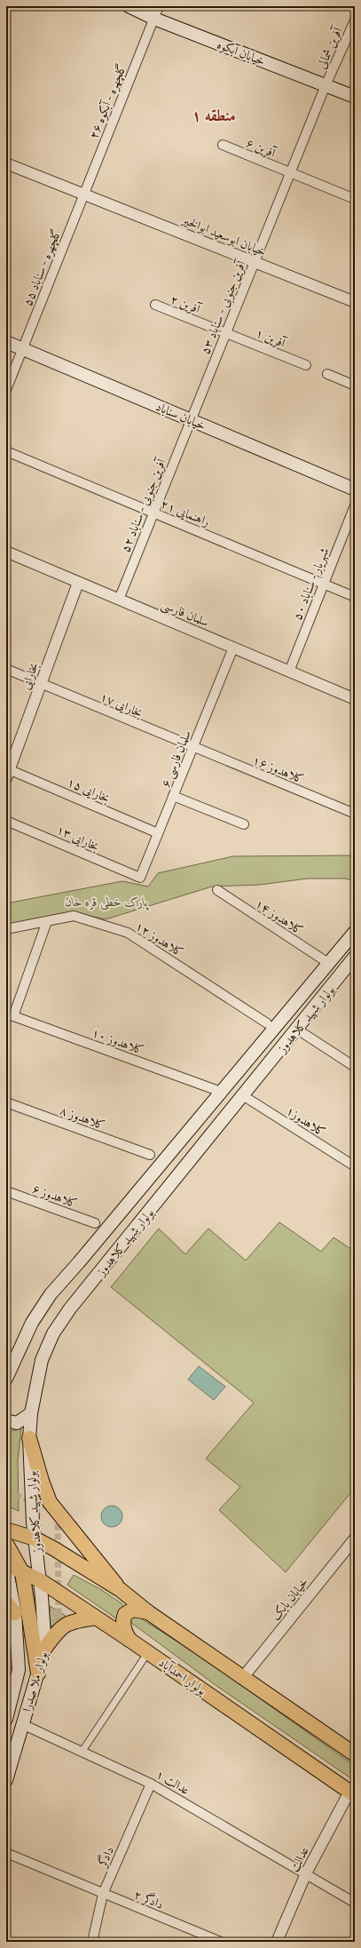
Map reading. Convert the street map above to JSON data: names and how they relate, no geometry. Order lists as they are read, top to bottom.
{
  "streets": {
    "main road": [
      "خیابان آبکوه",
      "خیابان سناباد",
      "بولوار شهید کلاهدوز",
      "بولوار احمدآباد",
      "بولوار ملا صدرا"
    ],
    "street": [
      "آفرین شمالی",
      "گلچهره - آبکوه ۲۶",
      "آفرین ۶",
      "خیابان ابوسعید ابوالخیر",
      "گلچهره - سناباد ۵۵",
      "آفرین ۲",
      "آفرین جنوبی - سناباد ۵۳",
      "آفرین ۱",
      "آفرین جنوبی - سناباد ۵۲",
      "راهنمایی ۲۱",
      "شهریار - سناباد ۵۰",
      "سلمان فارسی",
      "بخارایی",
      "بخارایی ۱۷",
      "سلمان فارسی ۶",
      "کلاهدوز ۱۶",
      "بخارایی ۱۵",
      "بخارایی ۱۳",
      "کلاهدوز ۱۴",
      "کلاهدوز ۱۲",
      "کلاهدوز ۱۰",
      "کلاهدوز ۸",
      "کلاهدوز۱",
      "کلاهدوز ۶",
      "خیابان بابک",
      "عدالت ۱",
      "دادگر",
      "عدالت",
      "دادگر ۲"
    ]
  },
  "crossings": [
    ["آفرین شمالی", "خیابان آبکوه"],
    ["آفرین شمالی", "آفرین جنوبی - سناباد ۵۳"],
    ["خیابان آبکوه", "گلچهره - آبکوه ۲۶"],
    ["خیابان آبکوه", "آفرین جنوبی - سناباد ۵۳"],
    ["گلچهره - آبکوه ۲۶", "خیابان ابوسعید ابوالخیر"],
    ["گلچهره - آبکوه ۲۶", "گلچهره - سناباد ۵۵"],
    ["آفرین ۶", "آفرین جنوبی - سناباد ۵۳"],
    ["خیابان ابوسعید ابوالخیر", "گلچهره - سناباد ۵۵"],
    ["خیابان ابوسعید ابوالخیر", "آفرین جنوبی - سناباد ۵۳"],
    ["گلچهره - سناباد ۵۵", "خیابان سناباد"],
    ["آفرین ۲", "آفرین جنوبی - سناباد ۵۳"],
    ["آفرین ۲", "آفرین ۱"],
    ["آفرین جنوبی - سناباد ۵۳", "آفرین ۱"],
    ["آفرین جنوبی - سناباد ۵۳", "خیابان سناباد"],
    ["آفرین جنوبی - سناباد ۵۳", "آفرین جنوبی - سناباد ۵۲"],
    ["خیابان سناباد", "آفرین جنوبی - سناباد ۵۲"],
    ["آفرین جنوبی - سناباد ۵۲", "راهنمایی ۲۱"],
    ["آفرین جنوبی - سناباد ۵۲", "سلمان فارسی"],
    ["راهنمایی ۲۱", "شهریار - سناباد ۵۰"],
    ["شهریار - سناباد ۵۰", "سلمان فارسی"],
    ["سلمان فارسی", "بخارایی"],
    ["سلمان فارسی", "سلمان فارسی ۶"],
    ["بخارایی", "بخارایی ۱۷"],
    ["بخارایی", "بخارایی ۱۵"],
    ["بخارایی ۱۷", "سلمان فارسی ۶"],
    ["بخارایی ۱۷", "کلاهدوز ۱۶"],
    ["سلمان فارسی ۶", "کلاهدوز ۱۶"],
    ["سلمان فارسی ۶", "بخارایی ۱۵"],
    ["سلمان فارسی ۶", "بخارایی ۱۳"],
    ["کلاهدوز ۱۴", "بولوار شهید کلاهدوز"],
    ["بولوار شهید کلاهدوز", "کلاهدوز ۱۰"],
    ["بولوار شهید کلاهدوز", "کلاهدوز۱"],
    ["بولوار شهید کلاهدوز", "بولوار احمدآباد"],
    ["بولوار شهید کلاهدوز", "بولوار ملا صدرا"],
    ["بولوار احمدآباد", "بولوار ملا صدرا"],
    ["بولوار احمدآباد", "عدالت"],
    ["بولوار ملا صدرا", "عدالت ۱"],
    ["عدالت ۱", "دادگر"],
    ["عدالت ۱", "عدالت"],
    ["دادگر", "دادگر ۲"]
  ],
  "districts": ["منطقه ۱"],
  "parks": ["پارک خطی قره خان"]
}
